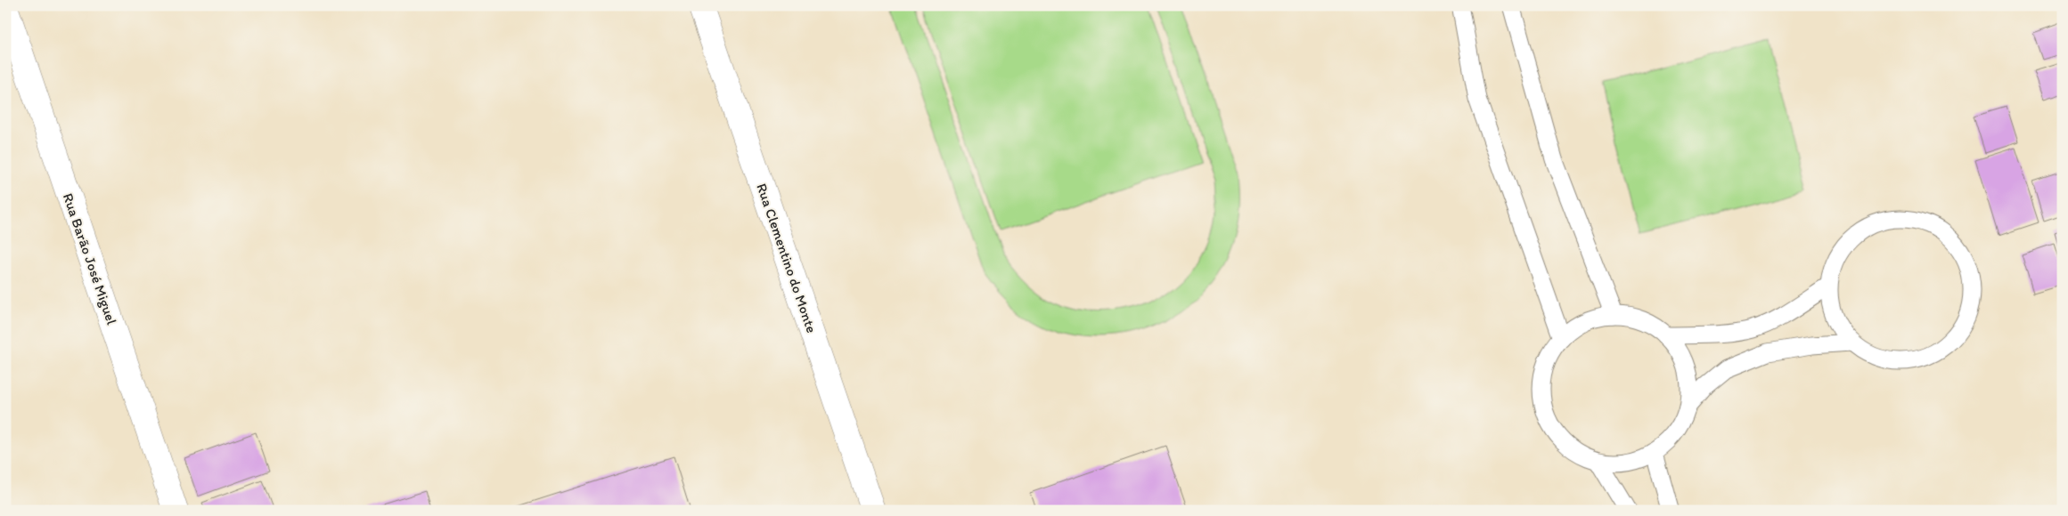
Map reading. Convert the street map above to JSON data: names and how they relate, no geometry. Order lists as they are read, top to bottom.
{
  "streets": {
    "street": ["Rua Clementino do Monte", "Rua Barão José Miguel"]
  }
}
